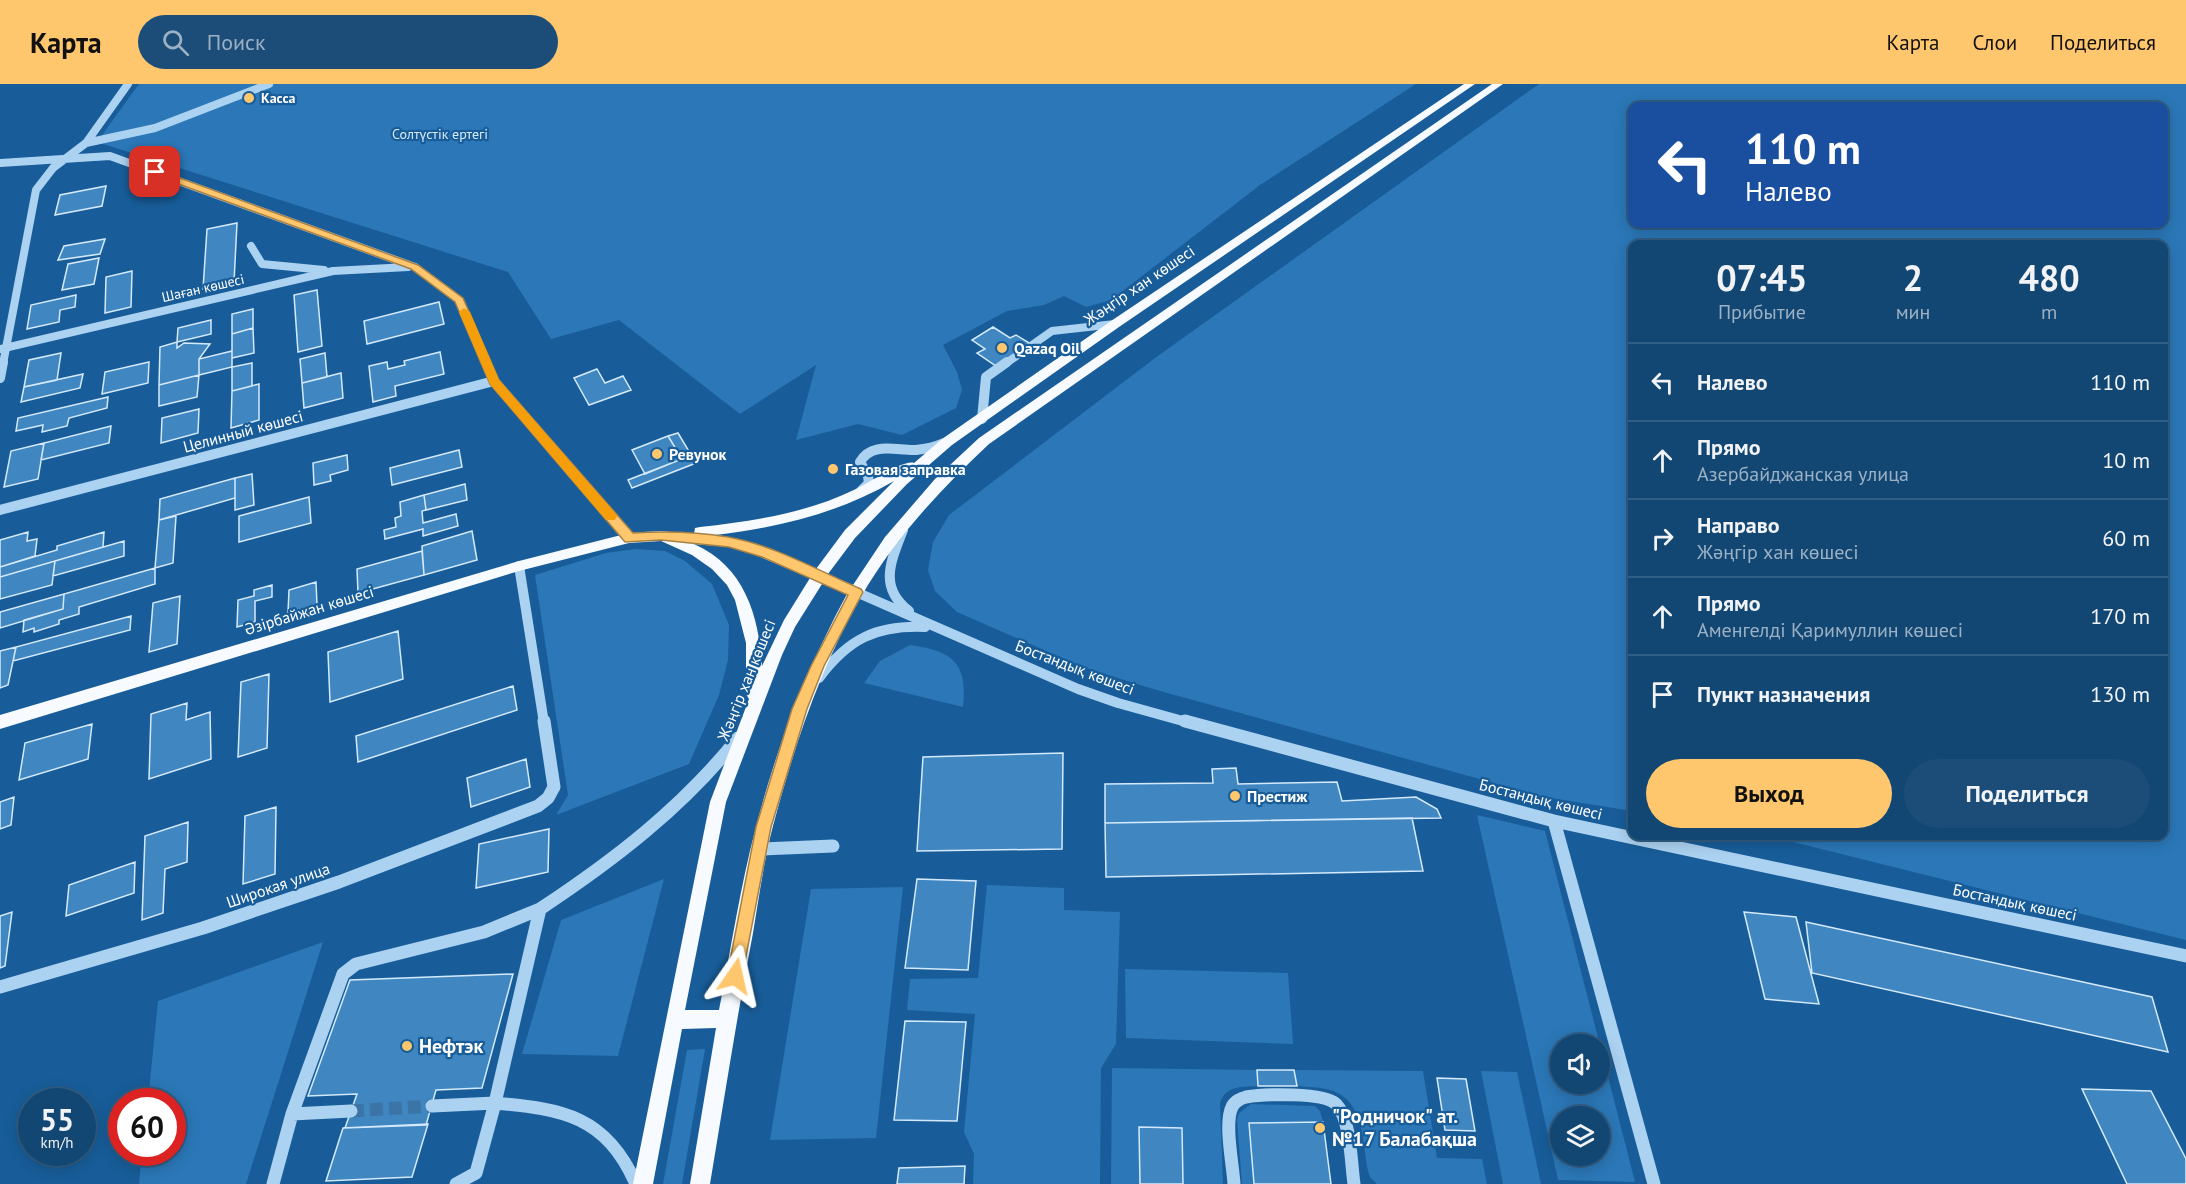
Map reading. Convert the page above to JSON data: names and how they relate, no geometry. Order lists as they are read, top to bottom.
{
  "streets": {
    "main road": ["Жәңгір хан көшесі", "Әзірбайжан көшесі"],
    "street": [
      "Шаған көшесі",
      "Целинный көшесі",
      "Бостандық көшесі",
      "Широкая улица"
    ]
  },
  "crossings": [
    ["Әзірбайжан көшесі", "Широкая улица"]
  ],
  "parks": ["Солтүстік ертегі"],
  "places": [
    "Касса",
    "Qazaq Oil",
    "Ревунок",
    "Газовая заправка",
    "Престиж",
    "Нефтэк",
    "\"Родничок\" ат. №17 Балабақша"
  ],
  "page": {
    "header": "Карта",
    "search": "Поиск",
    "nav": ["Карта", "Слои", "Поделиться"],
    "turn": ["110 m", "Налево"],
    "eta": [
      "07:45",
      "Прибытие",
      "2",
      "мин",
      "480",
      "m"
    ],
    "list": [
      {
        "name": "Налево",
        "value": "110 m"
      },
      {
        "name": "Прямо",
        "note": "Азербайджанская улица",
        "value": "10 m"
      },
      {
        "name": "Направо",
        "note": "Жәңгір хан көшесі",
        "value": "60 m"
      },
      {
        "name": "Прямо",
        "note": "Аменгелді Қаримуллин көшесі",
        "value": "170 m"
      },
      {
        "name": "Пункт назначения",
        "value": "130 m"
      }
    ],
    "buttons": ["Выход", "Поделиться"],
    "speed": "55 km/h",
    "limit": "60"
  }
}
